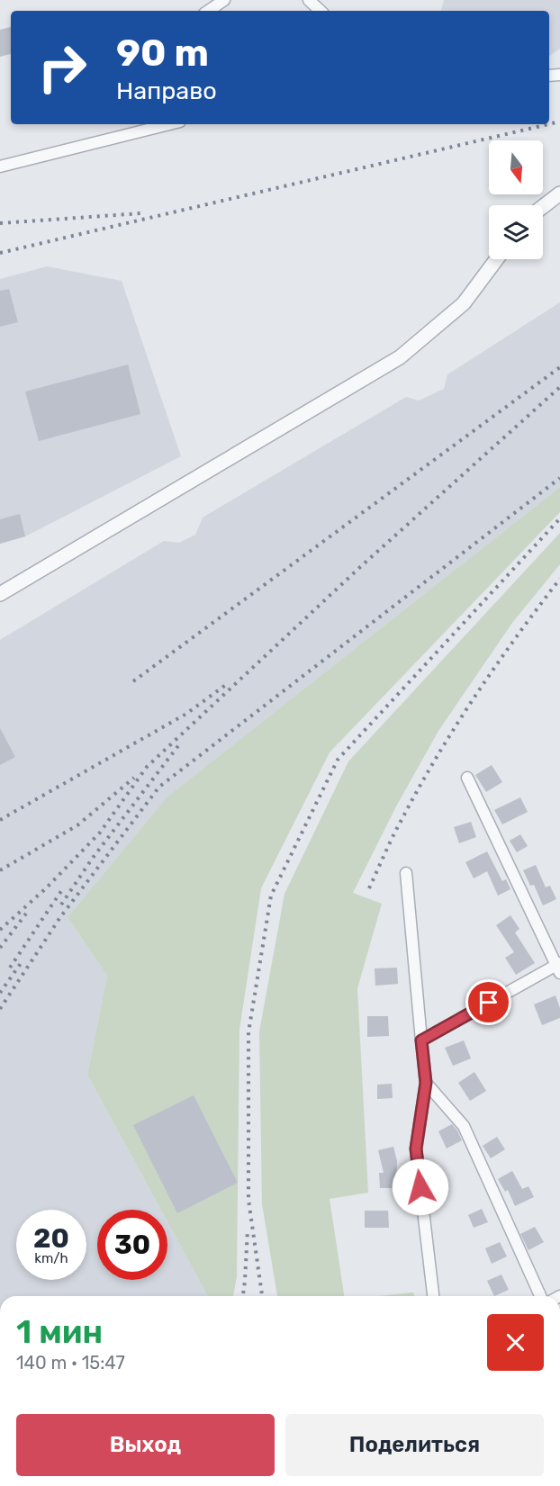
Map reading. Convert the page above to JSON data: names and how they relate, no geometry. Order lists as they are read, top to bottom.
{
  "north": "bottom",
  "page": {
    "turn": ["90 m", "Направо"],
    "speed": "20 km/h",
    "limit": "30",
    "heading": ["1 мин", "140 m · 15:47"],
    "buttons": ["Выход", "Поделиться"]
  }
}
